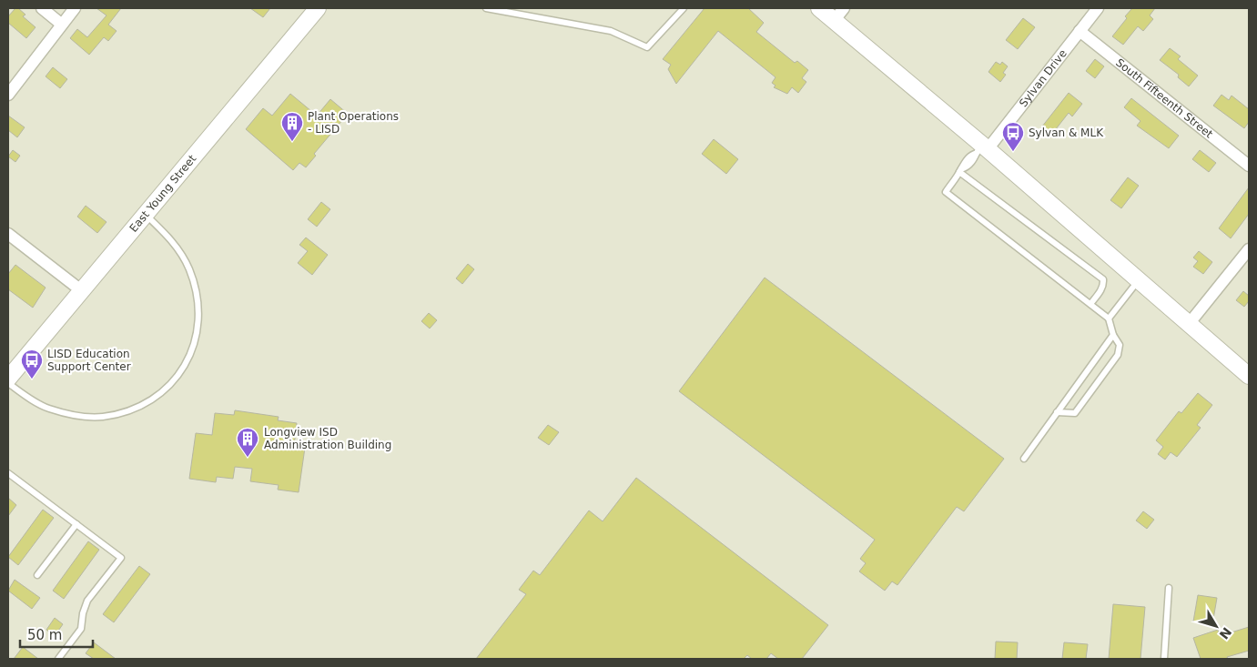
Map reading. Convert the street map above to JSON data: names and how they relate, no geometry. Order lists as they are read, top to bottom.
{
  "streets": {
    "street": ["Sylvan Drive", "South Fifteenth Street", "East Young Street"]
  },
  "crossings": [
    ["Sylvan Drive", "South Fifteenth Street"]
  ],
  "places": {
    "building": ["Plant Operations - LISD", "Longview ISD Administration Building"],
    "bus stop": ["Sylvan & MLK", "LISD Education Support Center"]
  },
  "scale_bar": "50 m",
  "north": "bottom right"
}
